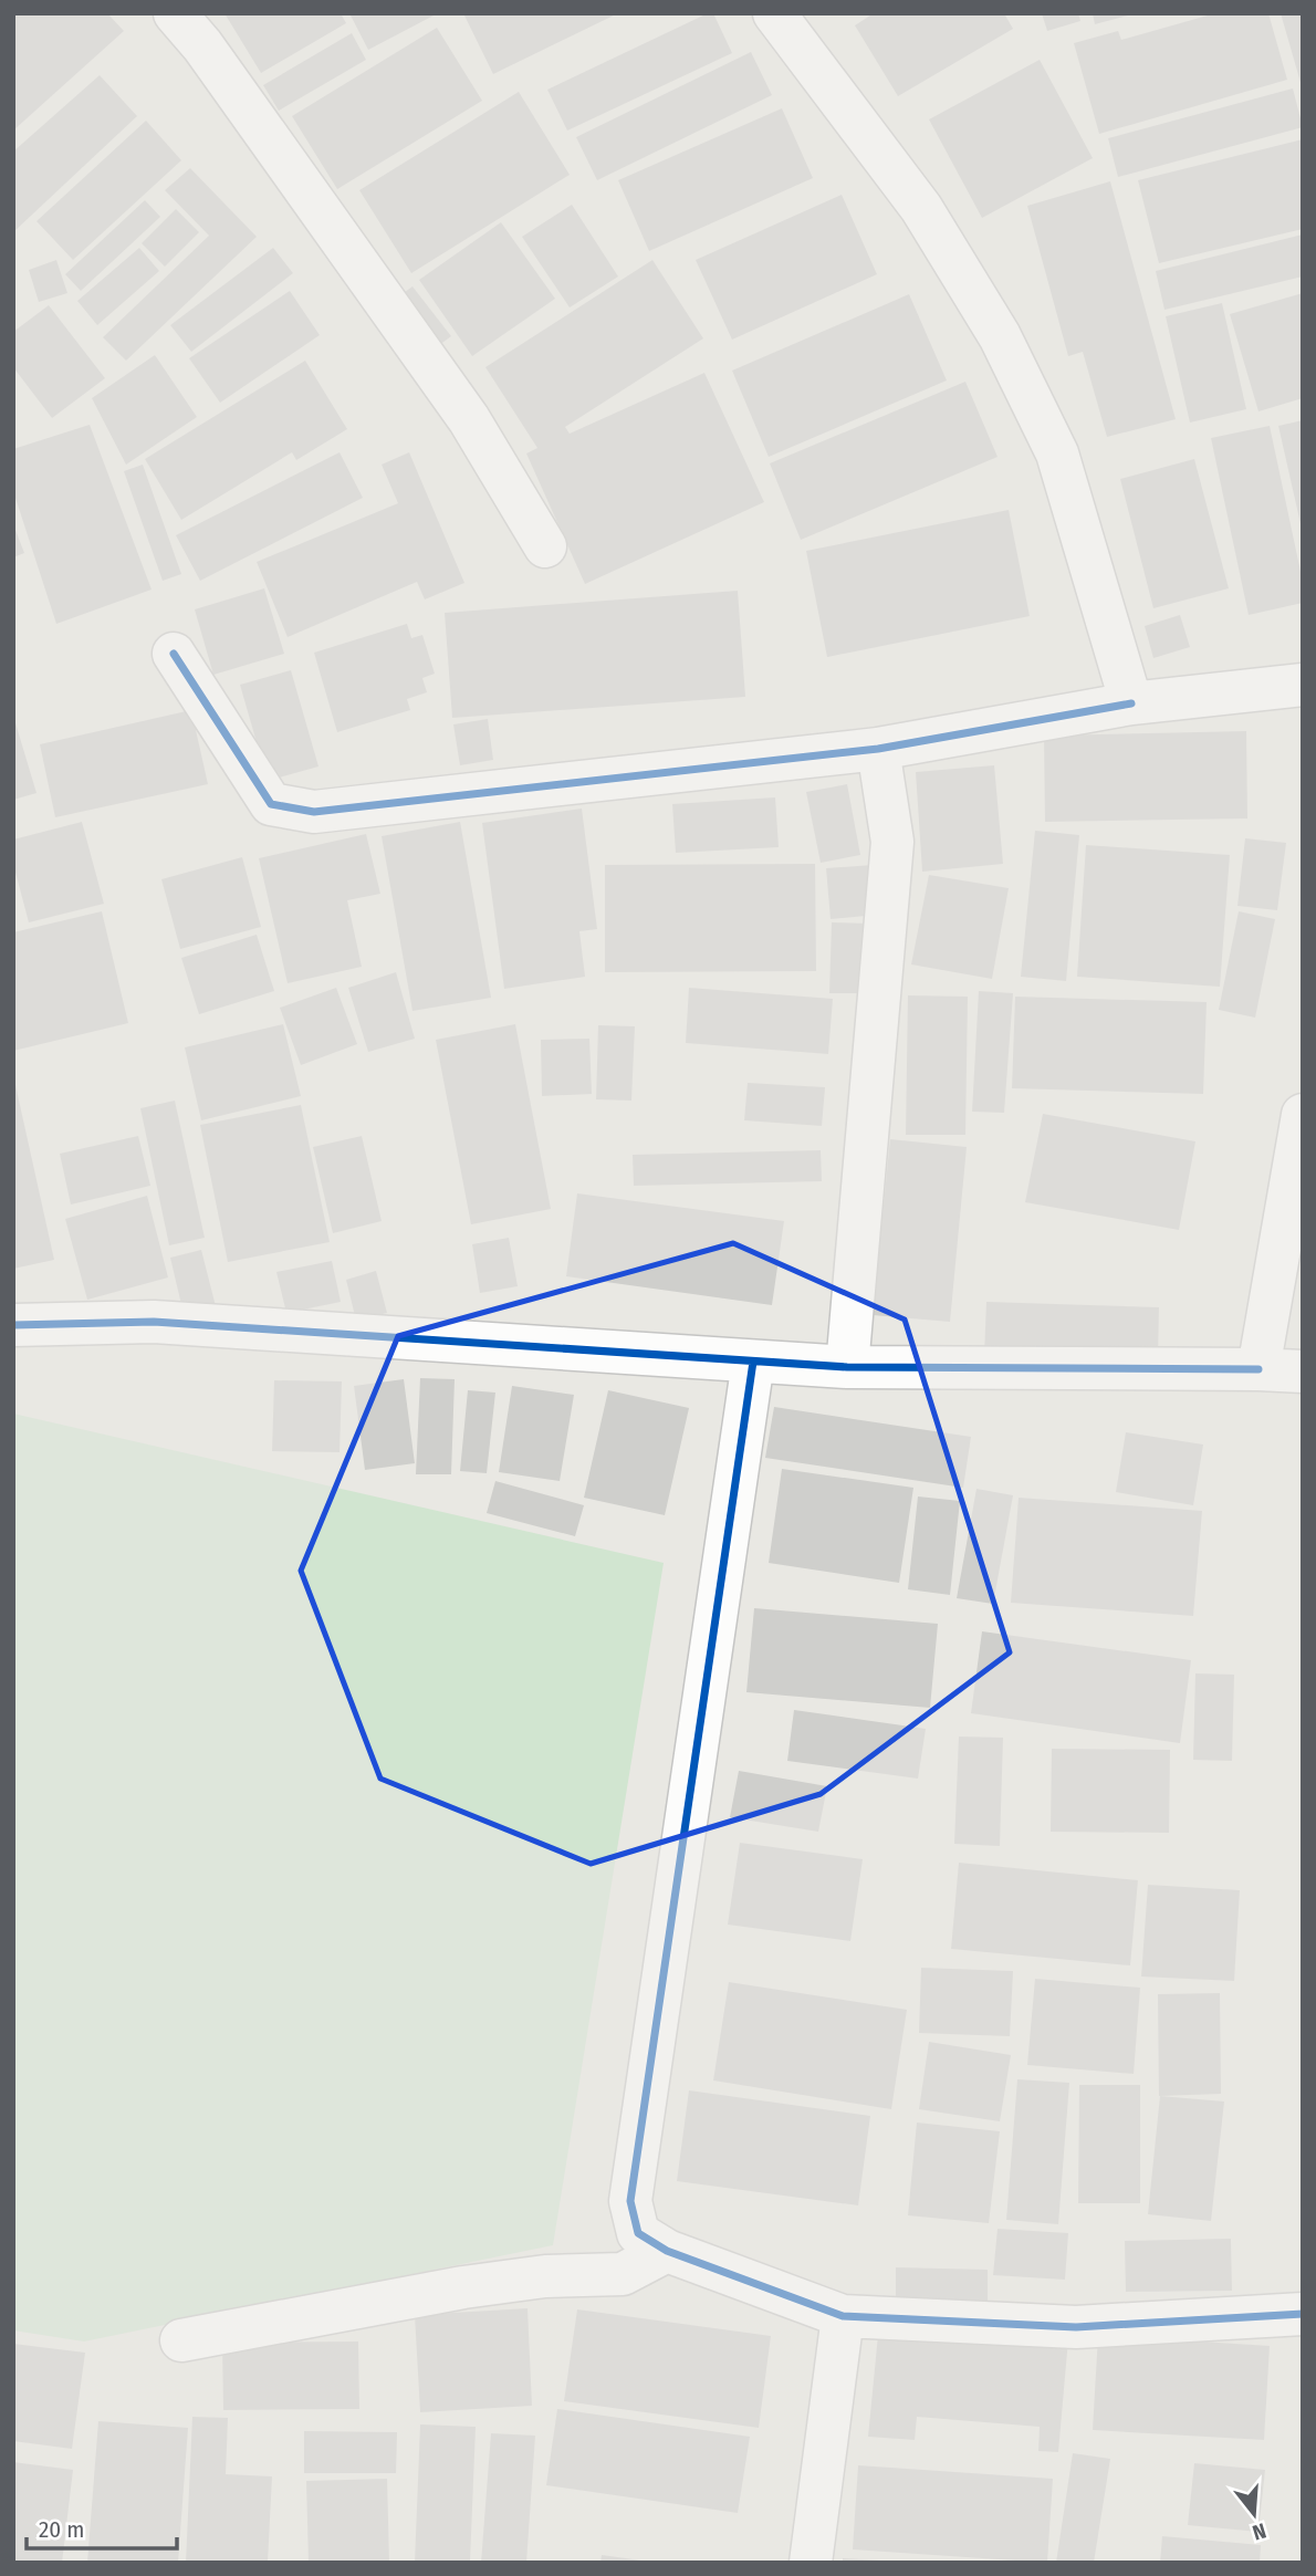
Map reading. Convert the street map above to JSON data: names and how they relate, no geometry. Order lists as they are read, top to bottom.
{
  "scale_bar": "20 m",
  "north": "bottom"
}
